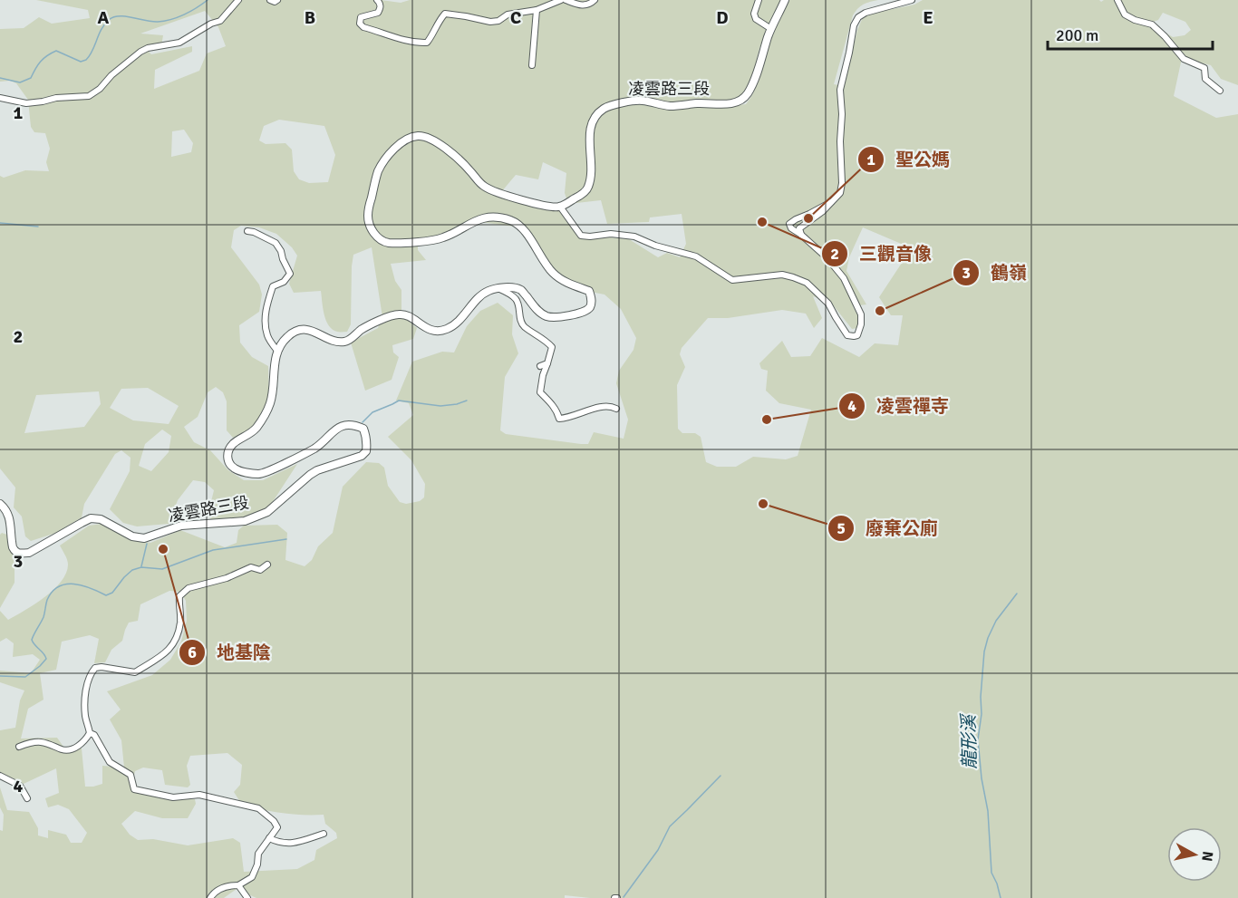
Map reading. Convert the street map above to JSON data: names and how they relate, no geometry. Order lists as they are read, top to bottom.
{
  "streets": {
    "street": ["凌雲路三段"]
  },
  "water": ["龍形溪"],
  "places": [
    "聖公媽",
    "三觀音像",
    "鶴嶺",
    "凌雲禪寺",
    "廢棄公廁",
    "地基陰"
  ],
  "scale_bar": "200 m",
  "north": "right",
  "grid": {
    "columns": [
      "A",
      "B",
      "C",
      "D",
      "E"
    ],
    "rows": [
      "1",
      "2",
      "3",
      "4"
    ]
  }
}
